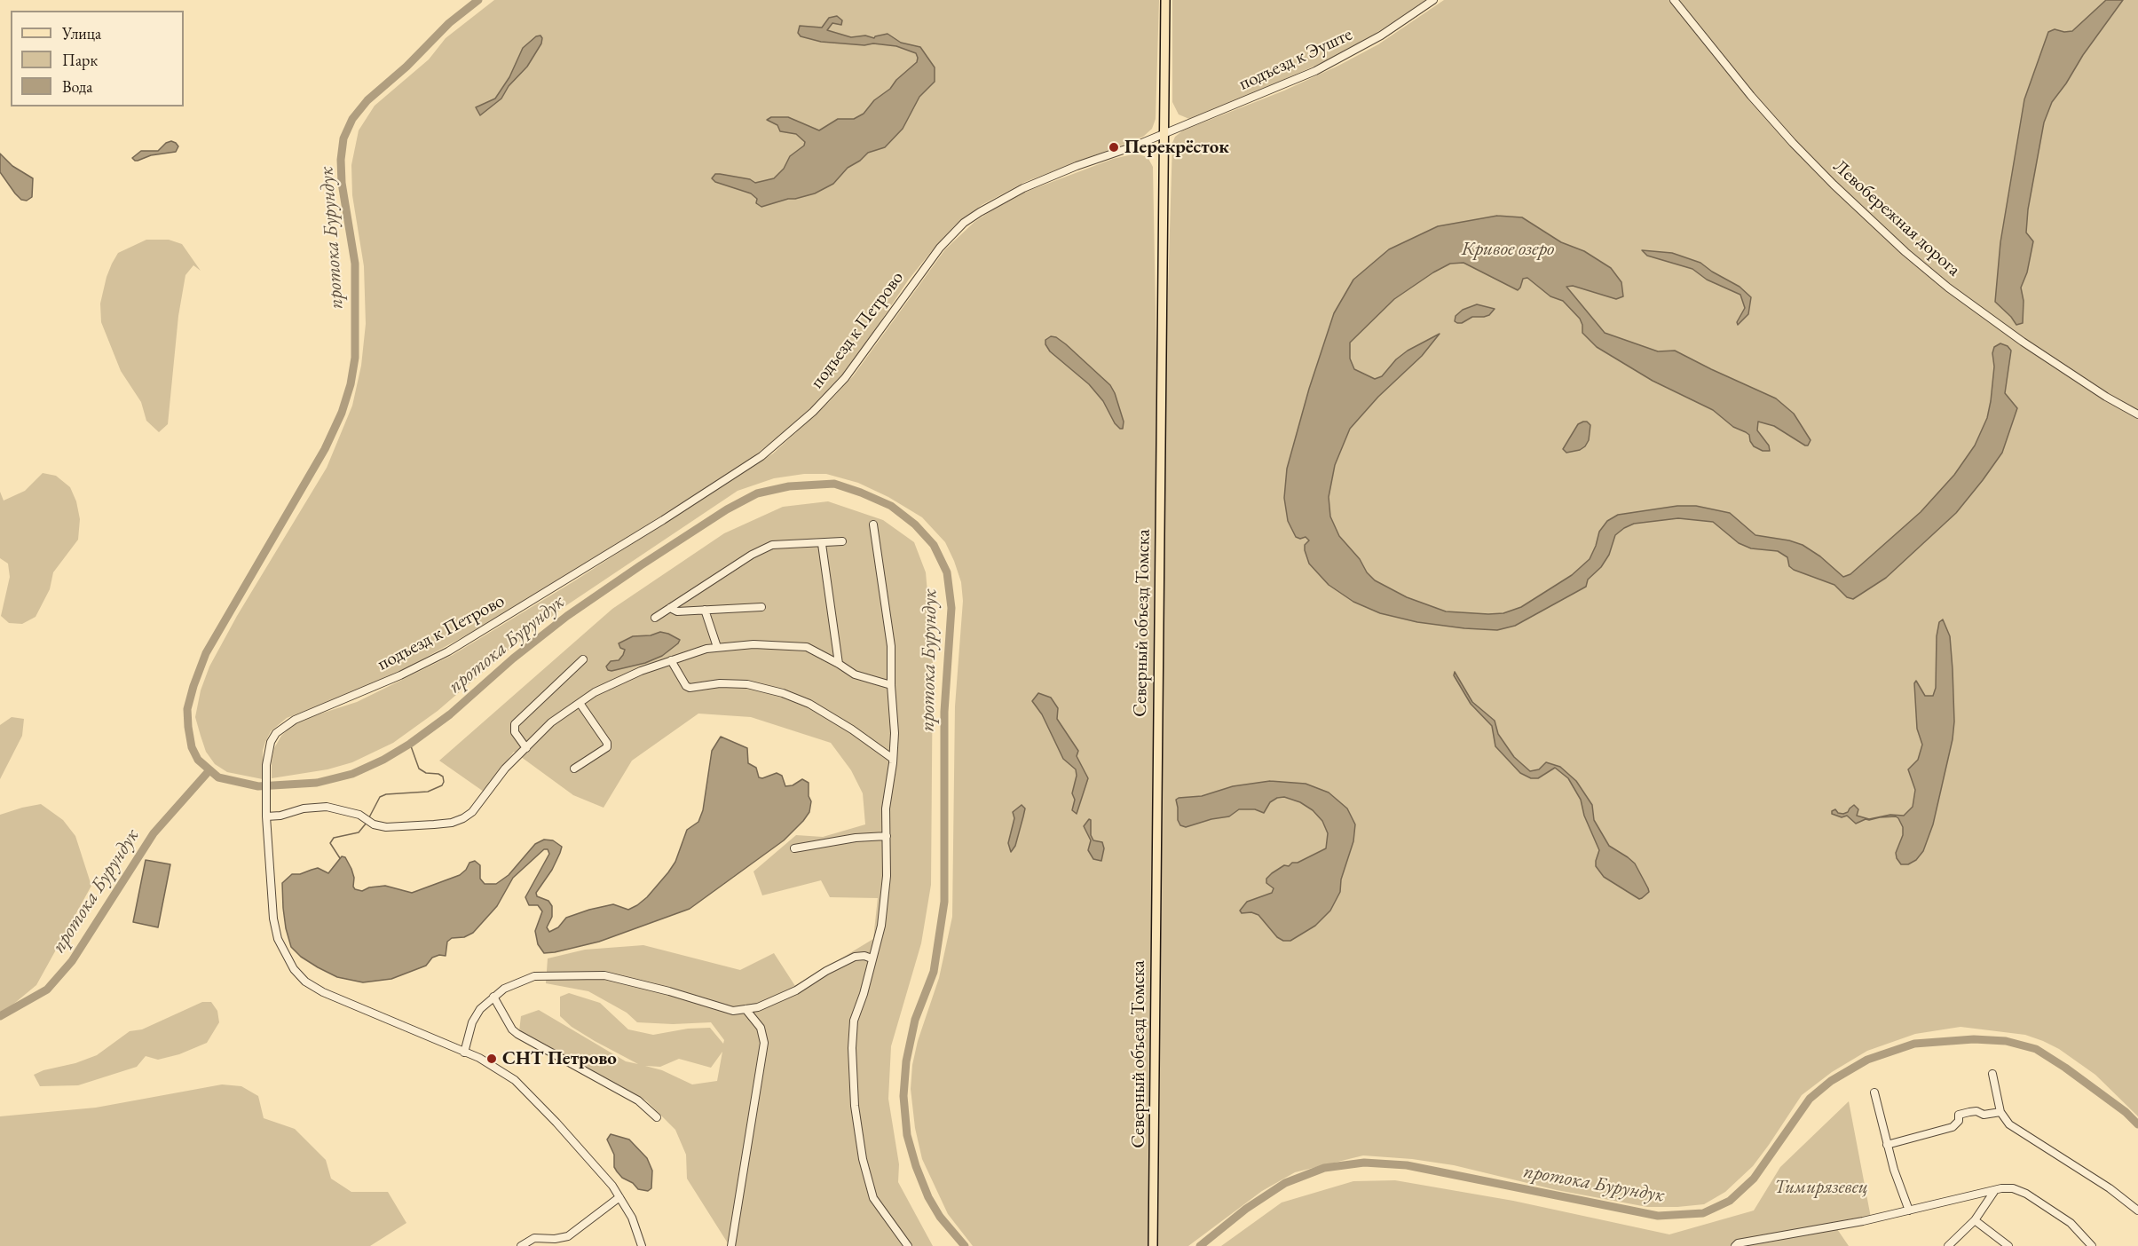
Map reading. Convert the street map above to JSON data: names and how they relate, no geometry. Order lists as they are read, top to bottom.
{
  "streets": {
    "main road": ["Северный объезд Томска"],
    "street": ["подъезд к Эуште", "Левобережная дорога", "подъезд к Петрово"]
  },
  "crossings": [
    ["подъезд к Эуште", "подъезд к Петрово"],
    ["подъезд к Эуште", "Северный объезд Томска"],
    ["подъезд к Петрово", "Северный объезд Томска"]
  ],
  "water": ["протока Бурундук", "Кривое озеро"],
  "parks": ["Тимирязевец"],
  "places": ["Перекрёсток", "СНТ Петрово"],
  "legend": ["Улица", "Парк", "Вода"]
}
